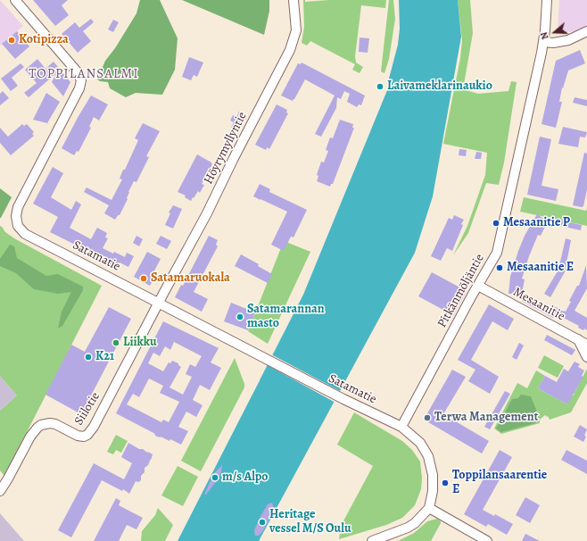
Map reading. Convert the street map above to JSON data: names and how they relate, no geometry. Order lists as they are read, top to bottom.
{
  "streets": {
    "street": [
      "Höyrymyllyntie",
      "Satamatie",
      "Pitkänmöljäntie",
      "Mesaanitie",
      "Siilotie"
    ]
  },
  "crossings": [
    ["Höyrymyllyntie", "Satamatie"],
    ["Höyrymyllyntie", "Siilotie"],
    ["Satamatie", "Pitkänmöljäntie"],
    ["Satamatie", "Siilotie"],
    ["Pitkänmöljäntie", "Mesaanitie"]
  ],
  "districts": ["TOPPILANSALMI"],
  "places": [
    "Kotipizza",
    "Laivameklarinaukio",
    "Mesaanitie P",
    "Mesaanitie E",
    "Satamaruokala",
    "Satamarannan masto",
    "Liikku",
    "K21",
    "Terwa Management",
    "m/s Alpo",
    "Toppilansaarentie E",
    "Heritage vessel M/S Oulu"
  ],
  "north": "left"
}
